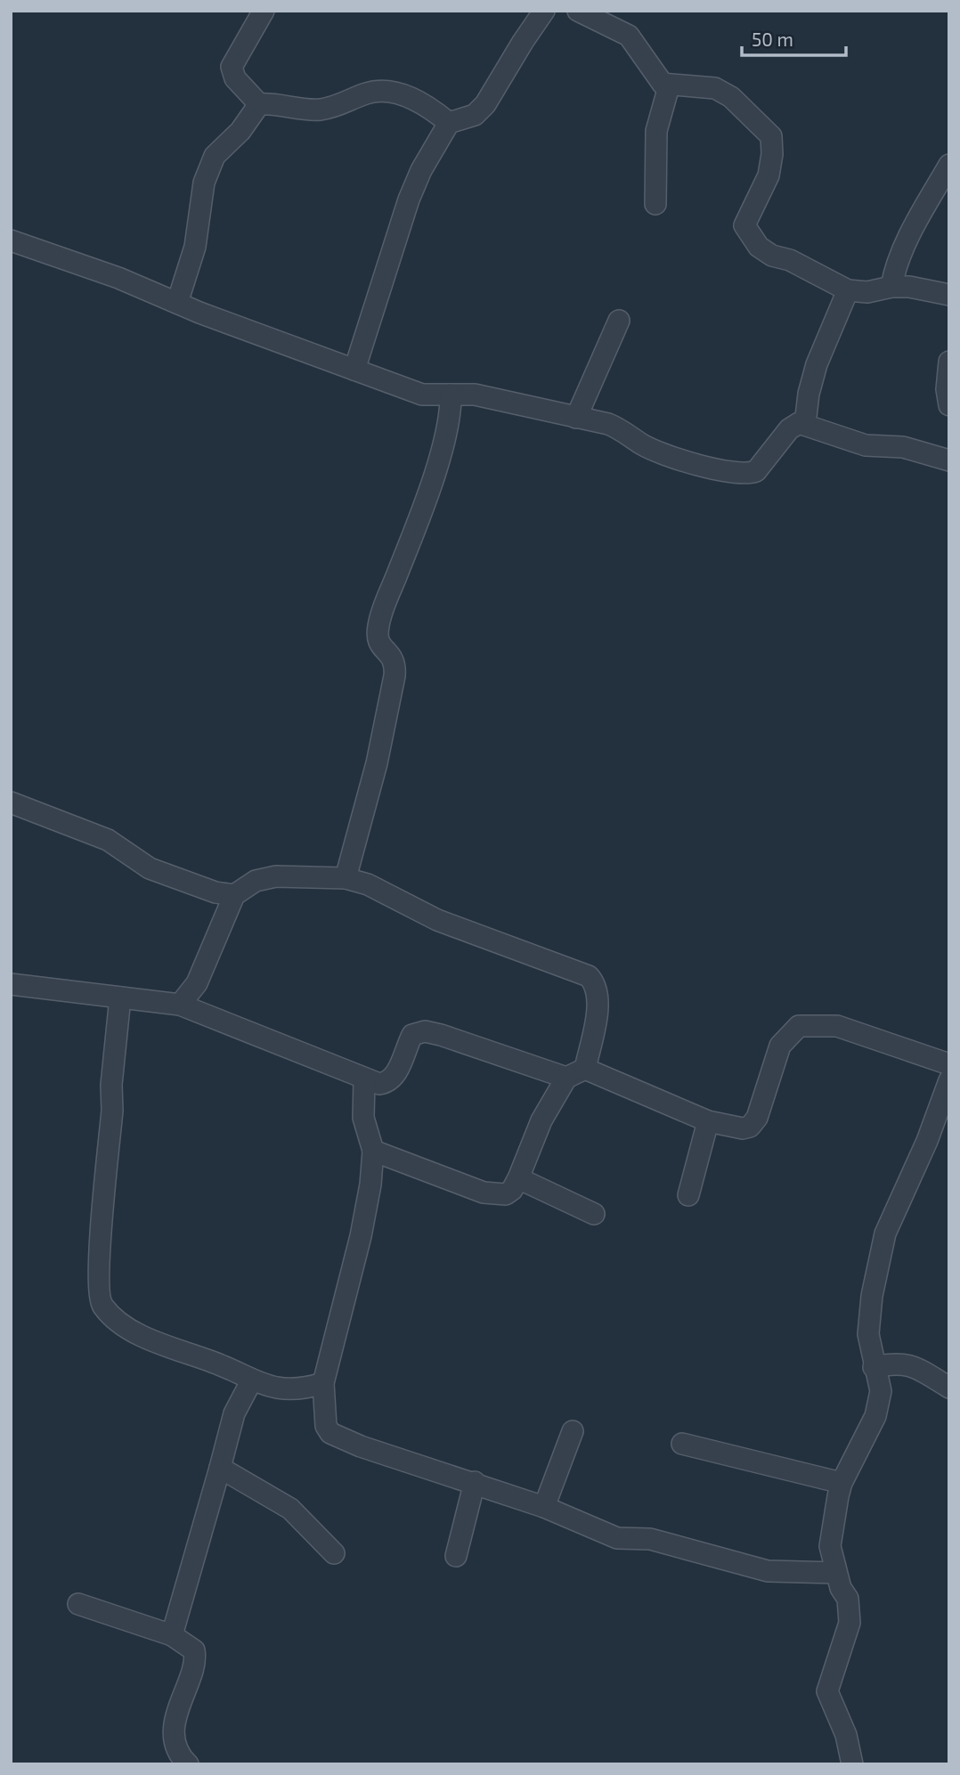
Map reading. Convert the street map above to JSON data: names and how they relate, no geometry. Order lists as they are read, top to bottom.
{
  "scale_bar": "50 m"
}
